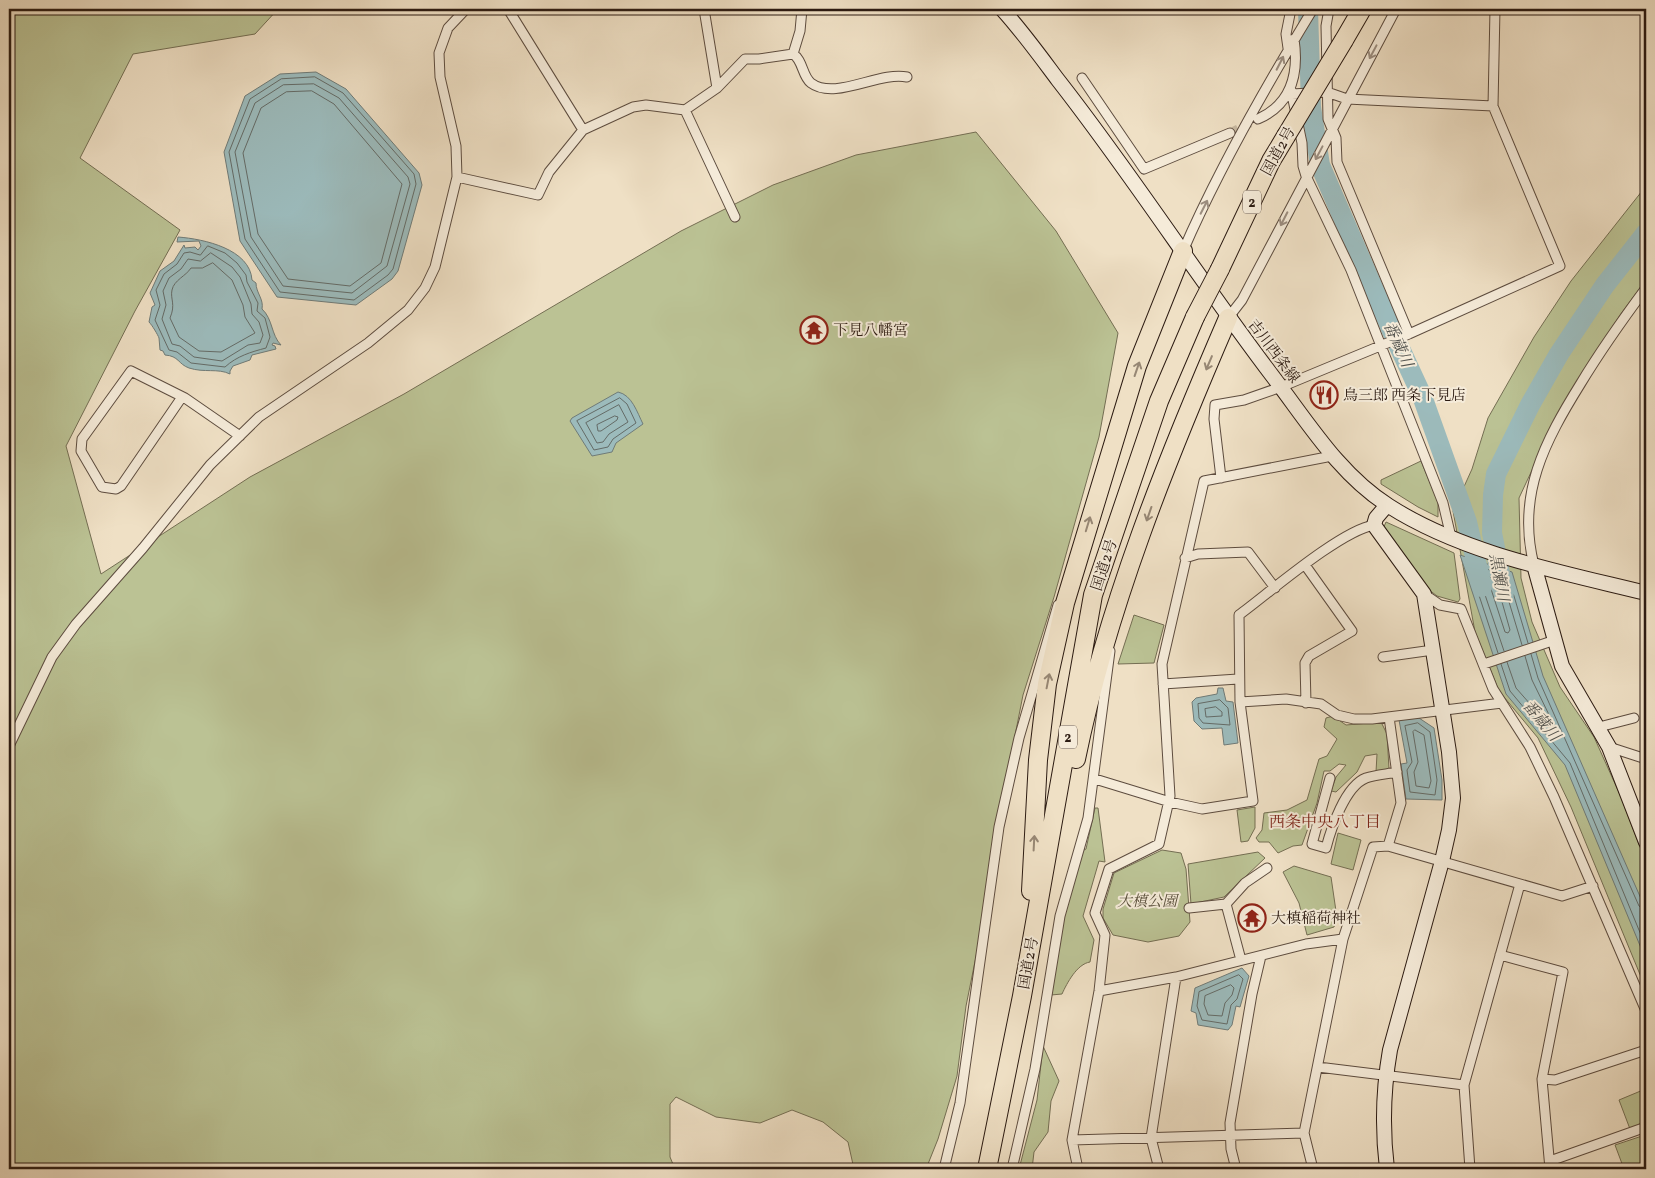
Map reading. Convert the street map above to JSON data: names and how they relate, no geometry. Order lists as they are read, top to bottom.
{
  "streets": {
    "highway": ["国道2号", "2"],
    "street": ["吉川西条線"]
  },
  "districts": ["西条中央八丁目"],
  "water": ["番蔵川", "黒瀬川"],
  "parks": ["大槙公園"],
  "places": {
    "temple": ["下見八幡宮", "大槙稲荷神社"],
    "restaurant": ["鳥三郎 西条下見店"]
  }
}
